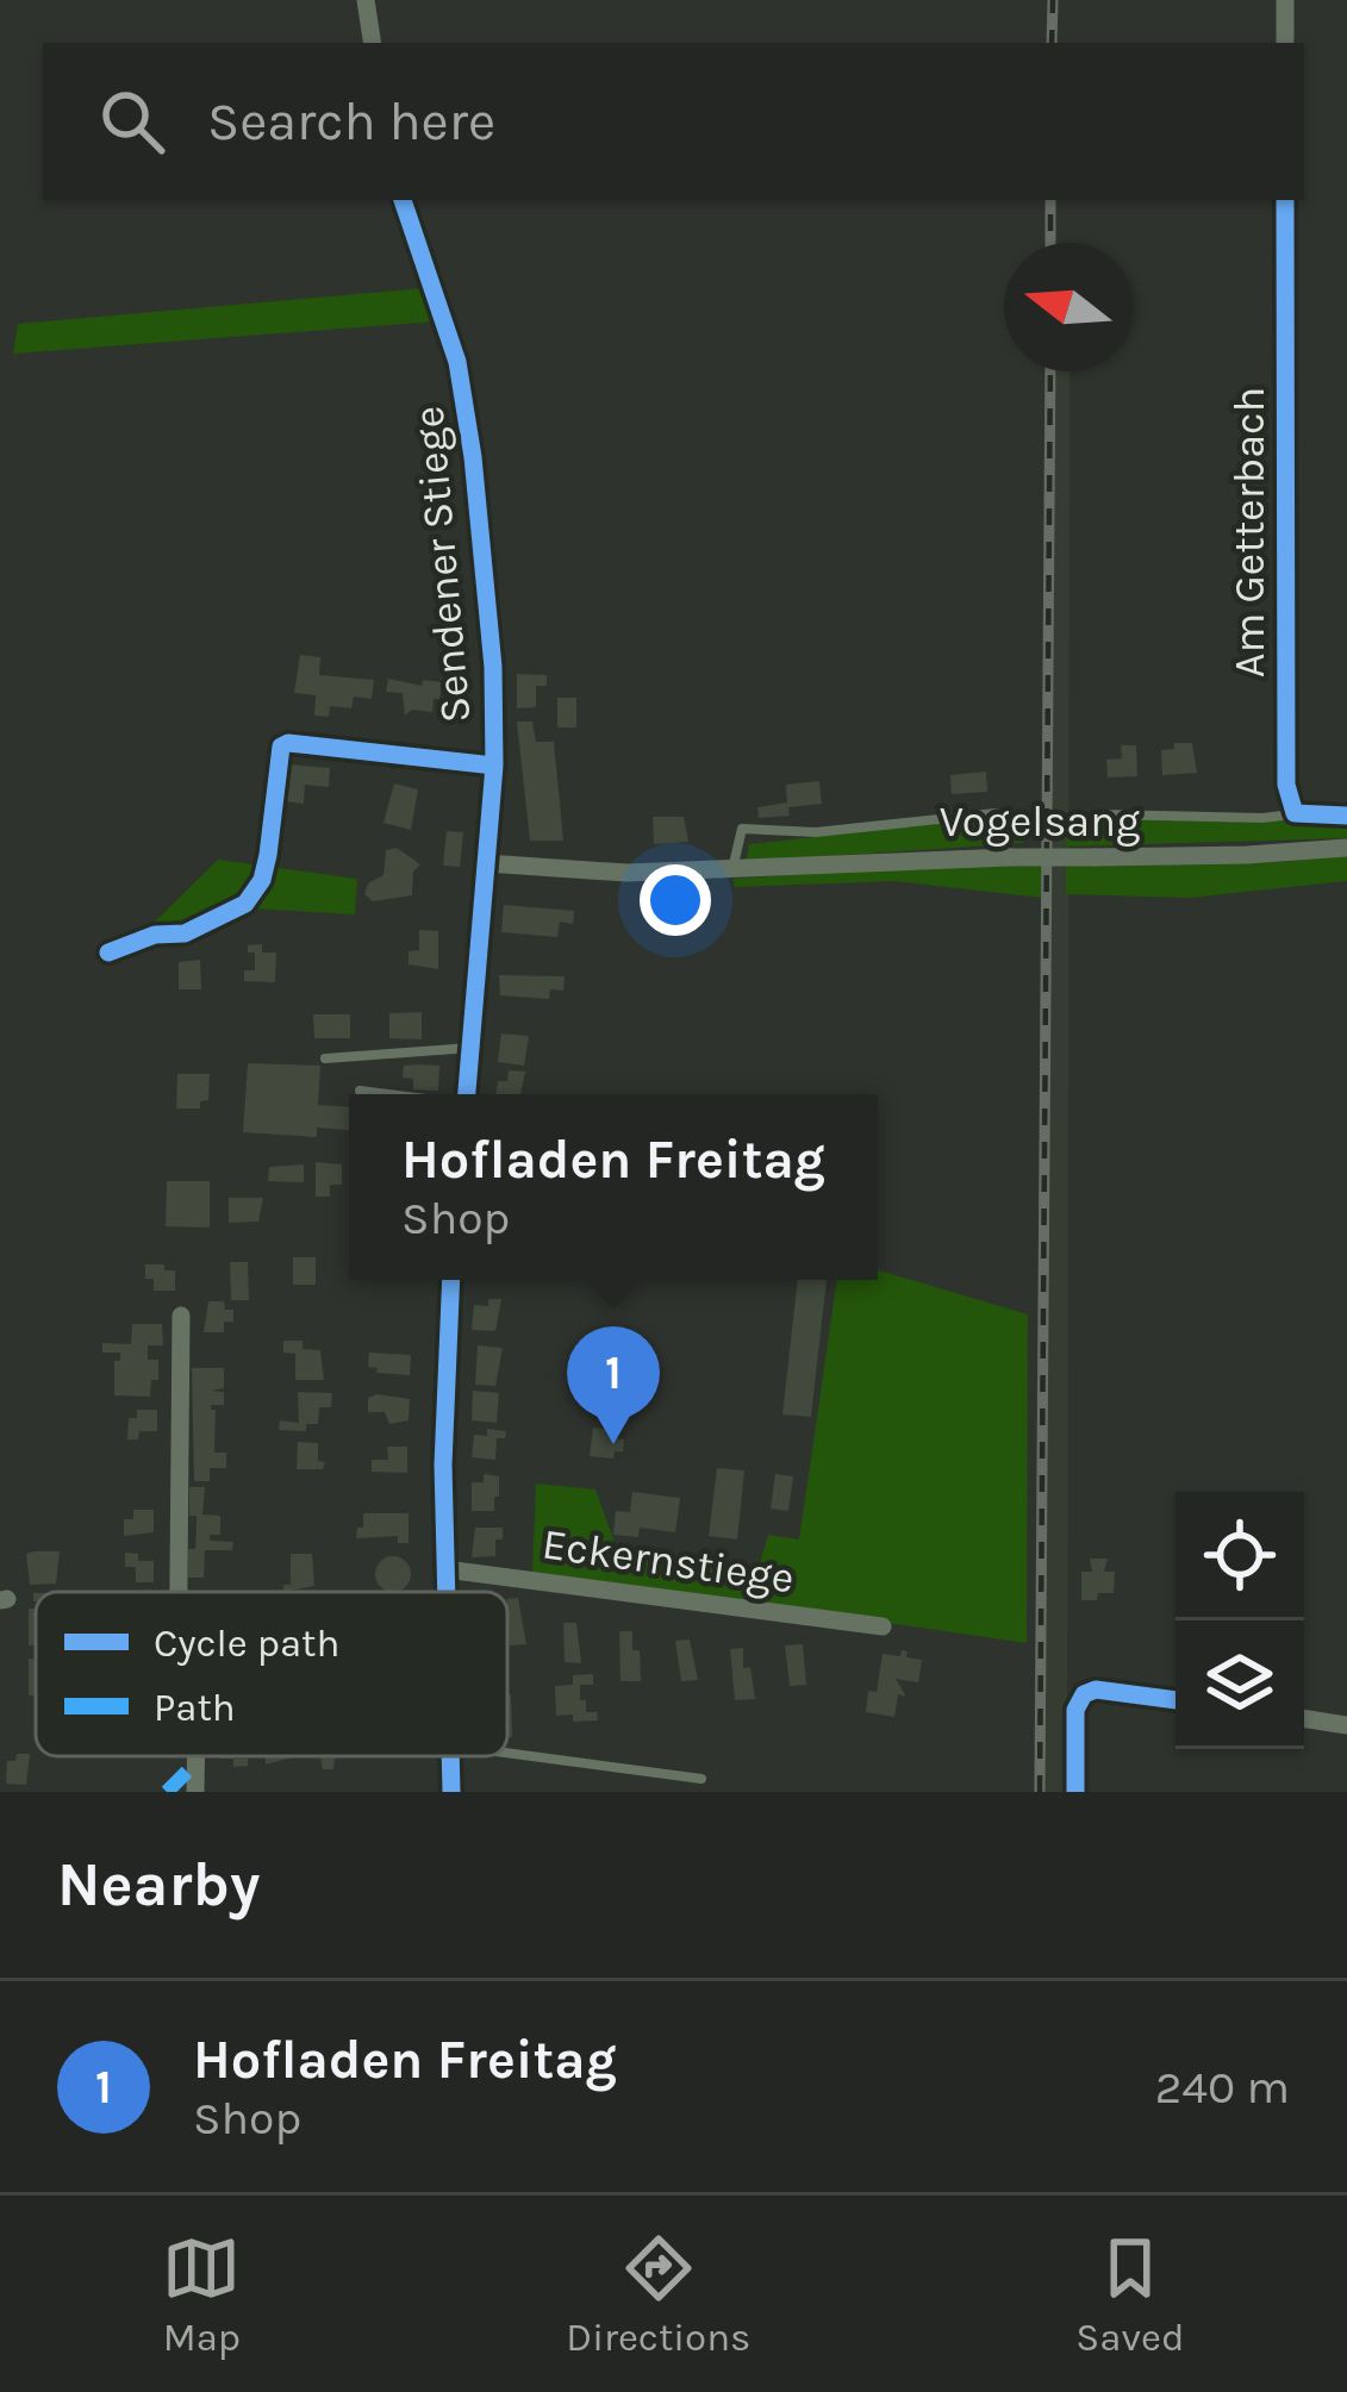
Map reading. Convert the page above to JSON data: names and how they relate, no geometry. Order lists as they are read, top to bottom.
{
  "streets": {
    "street": [
      "Am Getterbach",
      "Sendener Stiege",
      "Vogelsang",
      "Eckernstiege"
    ]
  },
  "crossings": [
    ["Sendener Stiege", "Vogelsang"]
  ],
  "legend": ["Cycle path", "Path"],
  "north": "left",
  "page": {
    "search": "Search here",
    "popup": ["Hofladen Freitag", "Shop"],
    "pins": "1",
    "heading": "Nearby",
    "list": [
      {
        "mark": "1",
        "name": "Hofladen Freitag",
        "note": "Shop",
        "value": "240 m"
      }
    ],
    "nav": ["Map", "Directions", "Saved"]
  }
}
